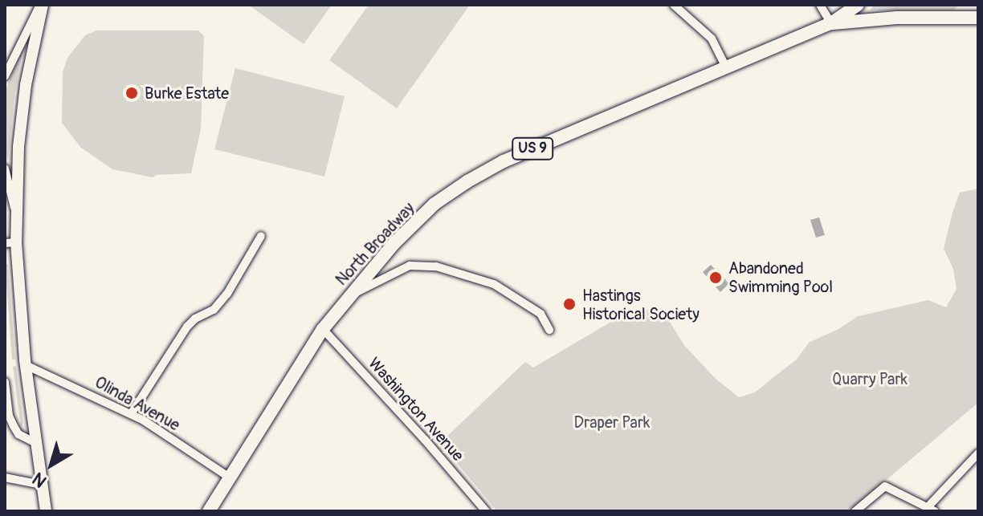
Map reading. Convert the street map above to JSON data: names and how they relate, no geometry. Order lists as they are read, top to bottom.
{
  "streets": {
    "main road": ["US 9", "North Broadway"],
    "street": ["Olinda Avenue", "Washington Avenue"]
  },
  "crossings": [
    ["US 9", "North Broadway"],
    ["North Broadway", "Olinda Avenue"],
    ["North Broadway", "Washington Avenue"]
  ],
  "parks": ["Quarry Park", "Draper Park"],
  "places": ["Burke Estate", "Abandoned Swimming Pool", "Hastings Historical Society"],
  "north": "bottom left"
}
